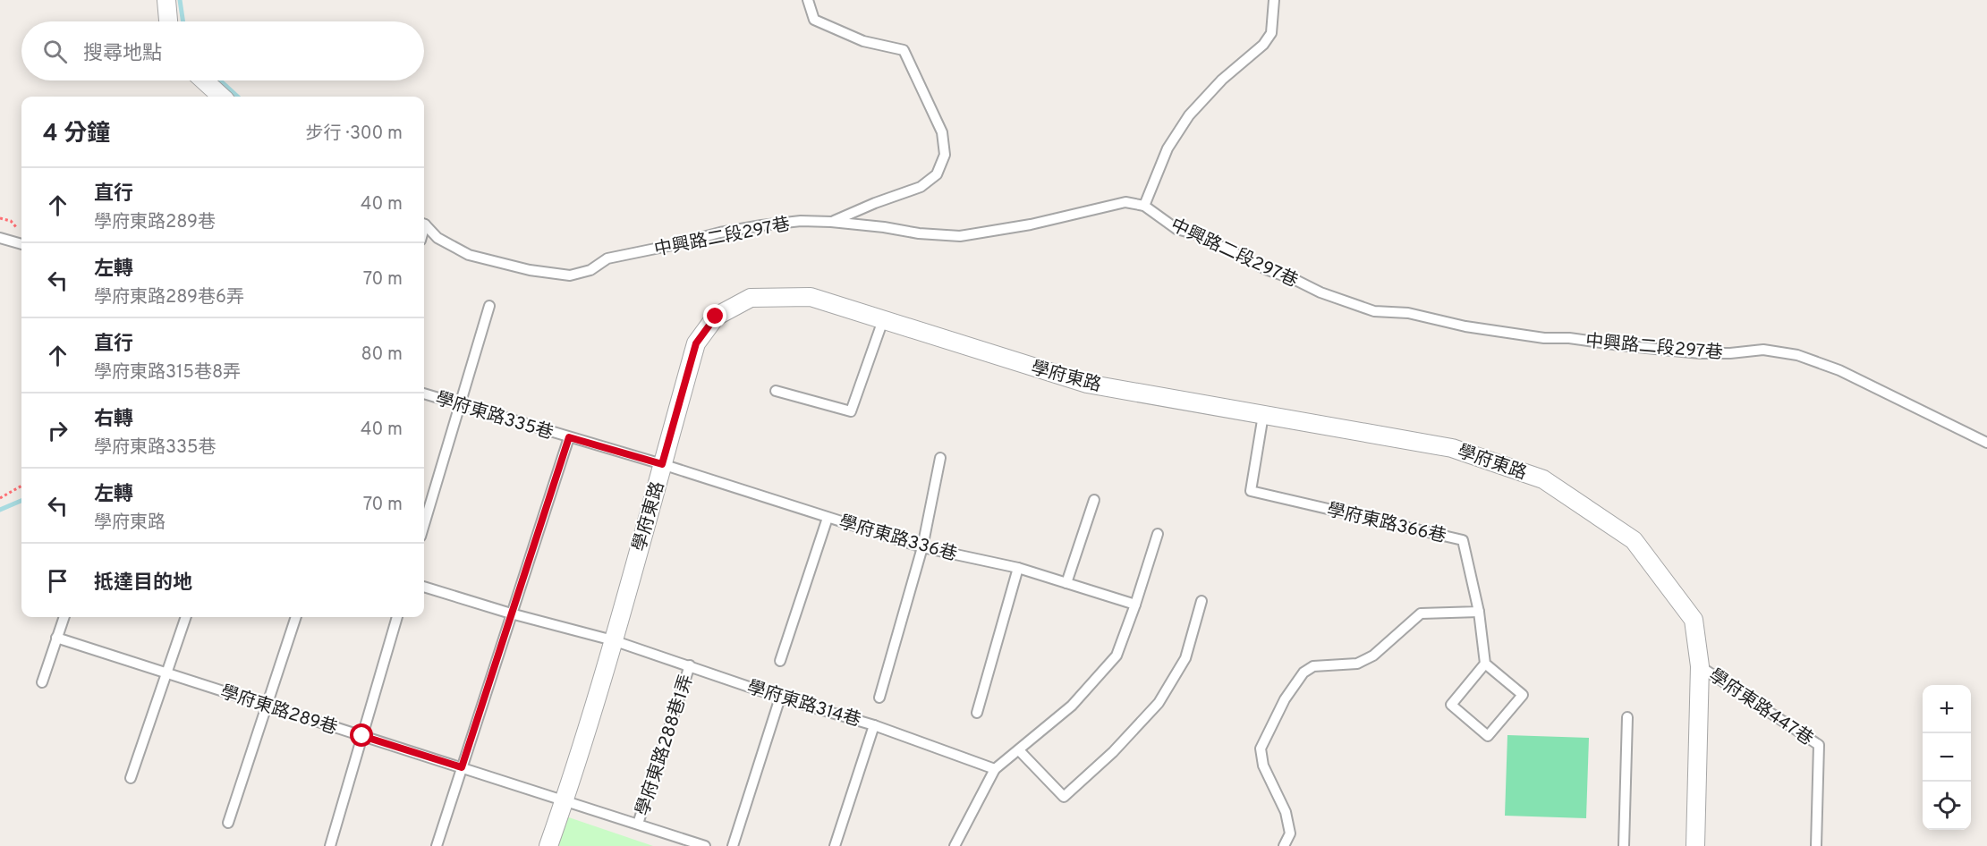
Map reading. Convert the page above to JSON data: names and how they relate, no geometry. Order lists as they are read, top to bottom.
{
  "streets": {
    "street": ["學府東路"],
    "lane": [
      "中興路二段297巷",
      "學府東路335巷",
      "學府東路366巷",
      "學府東路336巷",
      "學府東路314巷",
      "學府東路447巷",
      "學府東路289巷",
      "學府東路288巷1弄"
    ]
  },
  "crossings": [
    ["學府東路", "學府東路335巷"],
    ["學府東路", "學府東路366巷"],
    ["學府東路", "學府東路336巷"],
    ["學府東路", "學府東路314巷"],
    ["學府東路", "學府東路447巷"],
    ["學府東路", "學府東路289巷"],
    ["學府東路335巷", "學府東路336巷"],
    ["學府東路314巷", "學府東路288巷1弄"],
    ["學府東路289巷", "學府東路288巷1弄"]
  ],
  "page": {
    "search": "搜尋地點",
    "heading": ["4 分鐘", "步行 · 300 m"],
    "list": [
      ["直行", "學府東路289巷", "40 m"],
      ["左轉", "學府東路289巷6弄", "70 m"],
      ["直行", "學府東路315巷8弄", "80 m"],
      ["右轉", "學府東路335巷", "40 m"],
      ["左轉", "學府東路", "70 m"],
      "抵達目的地"
    ],
    "map_buttons": ["+", "−"]
  }
}
